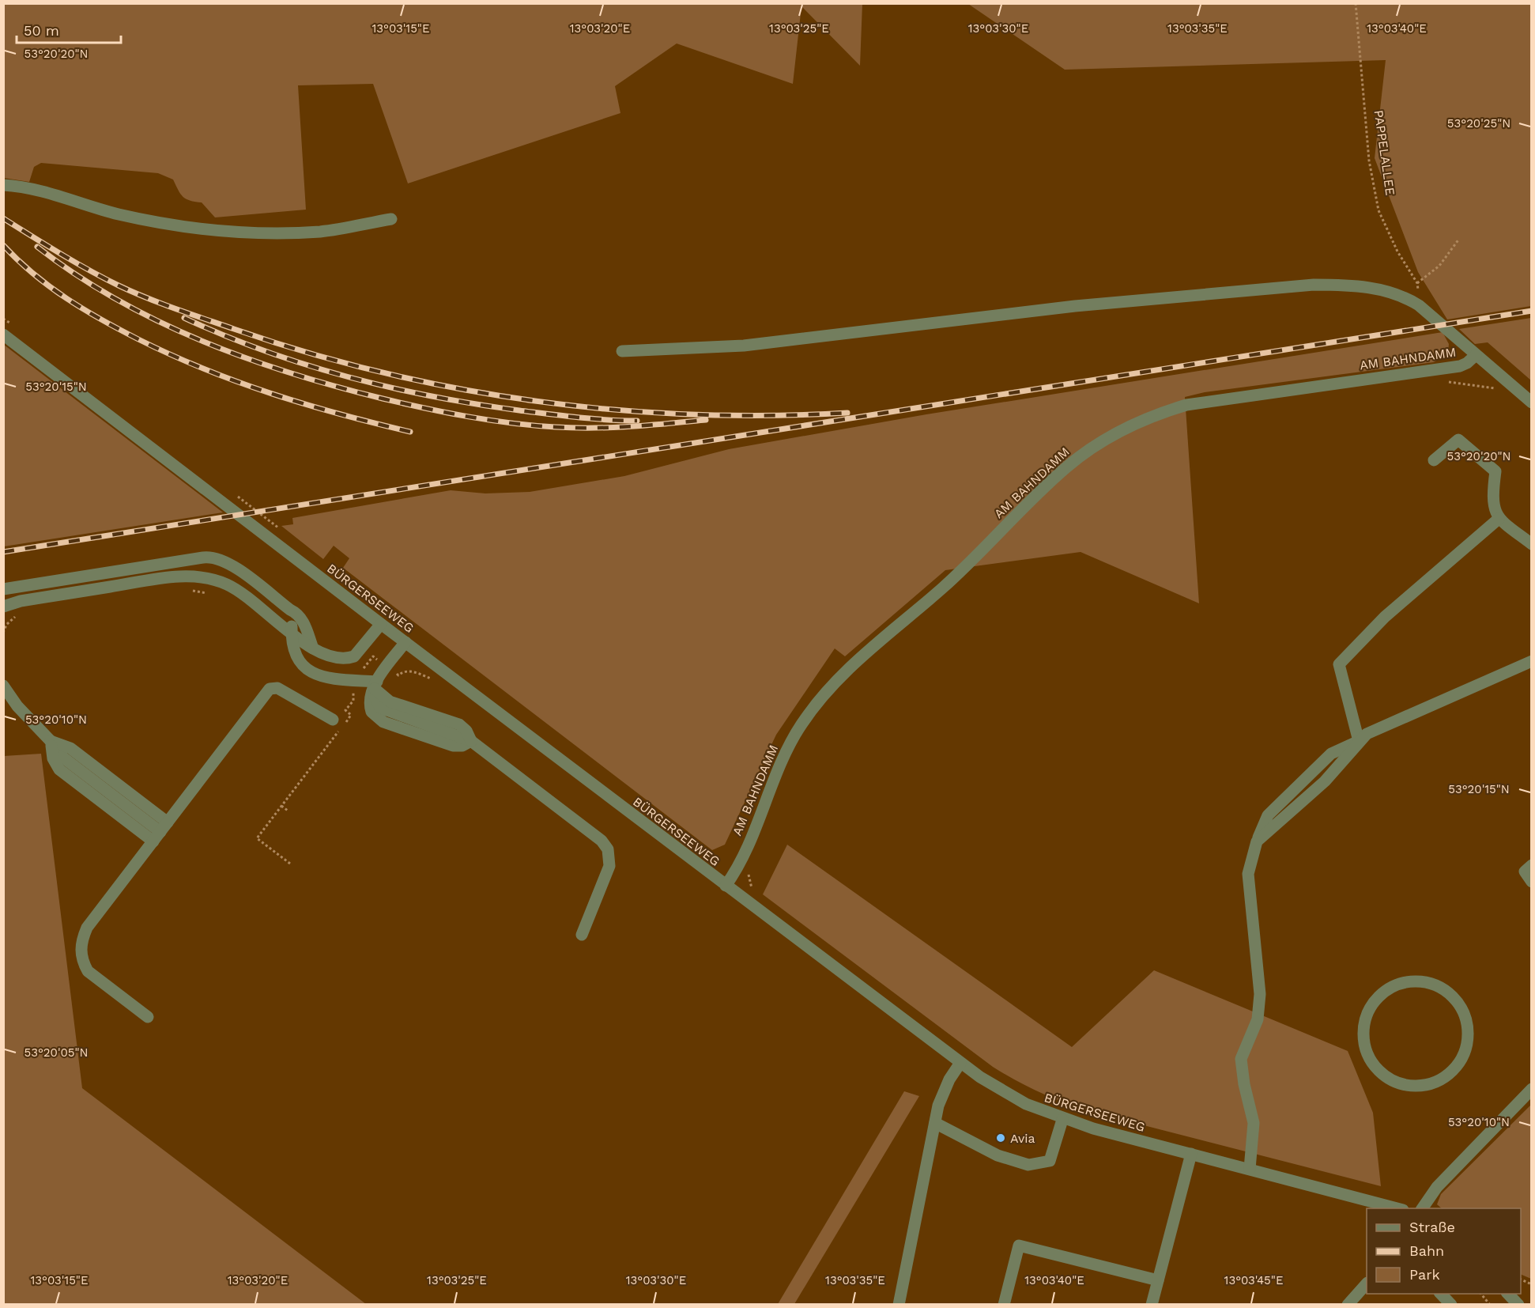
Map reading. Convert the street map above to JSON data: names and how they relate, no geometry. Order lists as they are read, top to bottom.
{
  "streets": {
    "street": ["AM BAHNDAMM", "BÜRGERSEEWEG"],
    "path": ["PAPPELALLEE"]
  },
  "crossings": [
    ["AM BAHNDAMM", "BÜRGERSEEWEG"]
  ],
  "places": ["Avia"],
  "legend": ["Straße", "Bahn", "Park"],
  "scale_bar": "50 m",
  "coordinates": [
    "13°03'15\"E",
    "13°03'20\"E",
    "13°03'25\"E",
    "13°03'30\"E",
    "13°03'35\"E",
    "13°03'40\"E",
    "53°20'20\"N",
    "53°20'25\"N",
    "53°20'15\"N",
    "53°20'10\"N",
    "53°20'05\"N",
    "13°03'45\"E"
  ]
}
